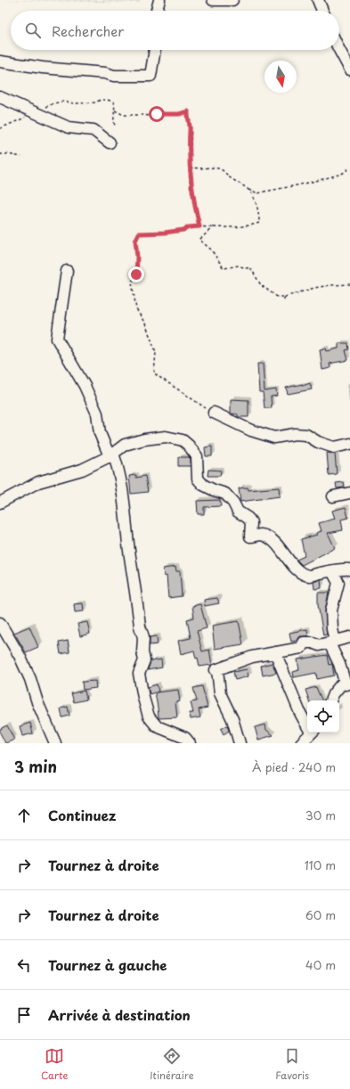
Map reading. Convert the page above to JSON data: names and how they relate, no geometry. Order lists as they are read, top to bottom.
{
  "north": "bottom",
  "page": {
    "search": "Rechercher",
    "heading": ["3 min", "À pied · 240 m"],
    "list": [
      ["Continuez", "30 m"],
      ["Tournez à droite", "110 m"],
      ["Tournez à droite", "60 m"],
      ["Tournez à gauche", "40 m"],
      "Arrivée à destination"
    ],
    "nav": ["Carte", "Itinéraire", "Favoris"]
  }
}
